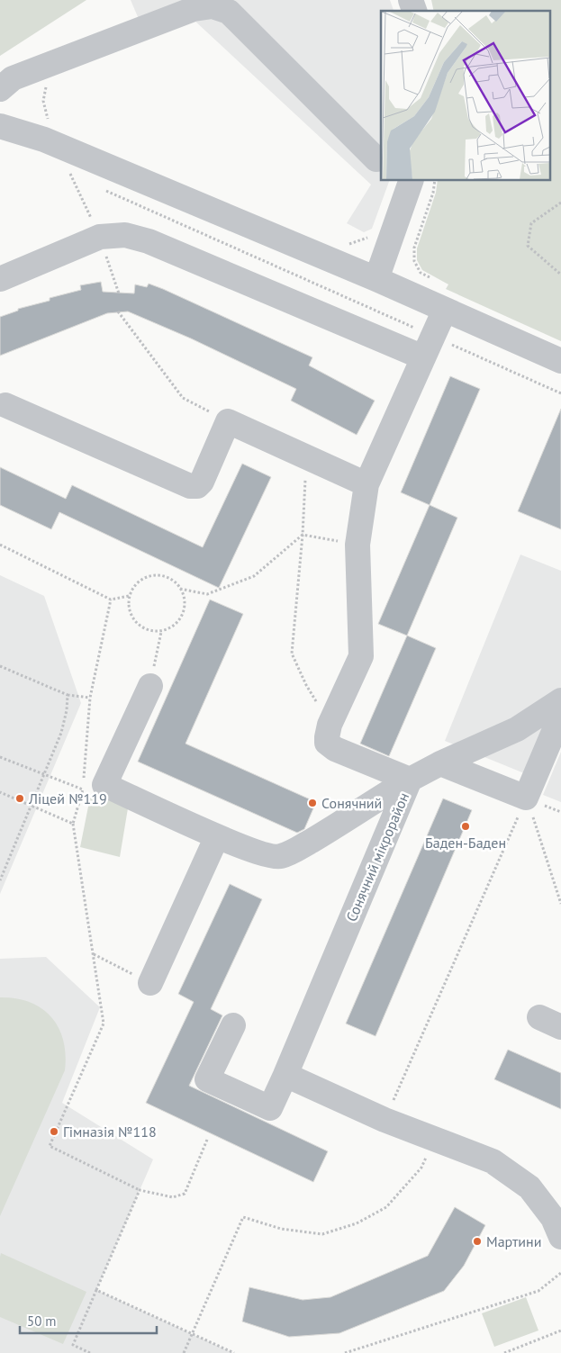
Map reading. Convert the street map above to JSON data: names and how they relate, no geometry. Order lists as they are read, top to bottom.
{
  "streets": {
    "street": ["Сонячний мікрорайон"]
  },
  "places": [
    "Ліцей №119",
    "Сонячний",
    "Баден-Баден",
    "Гімназія №118",
    "Мартини"
  ],
  "scale_bar": "50 m"
}
